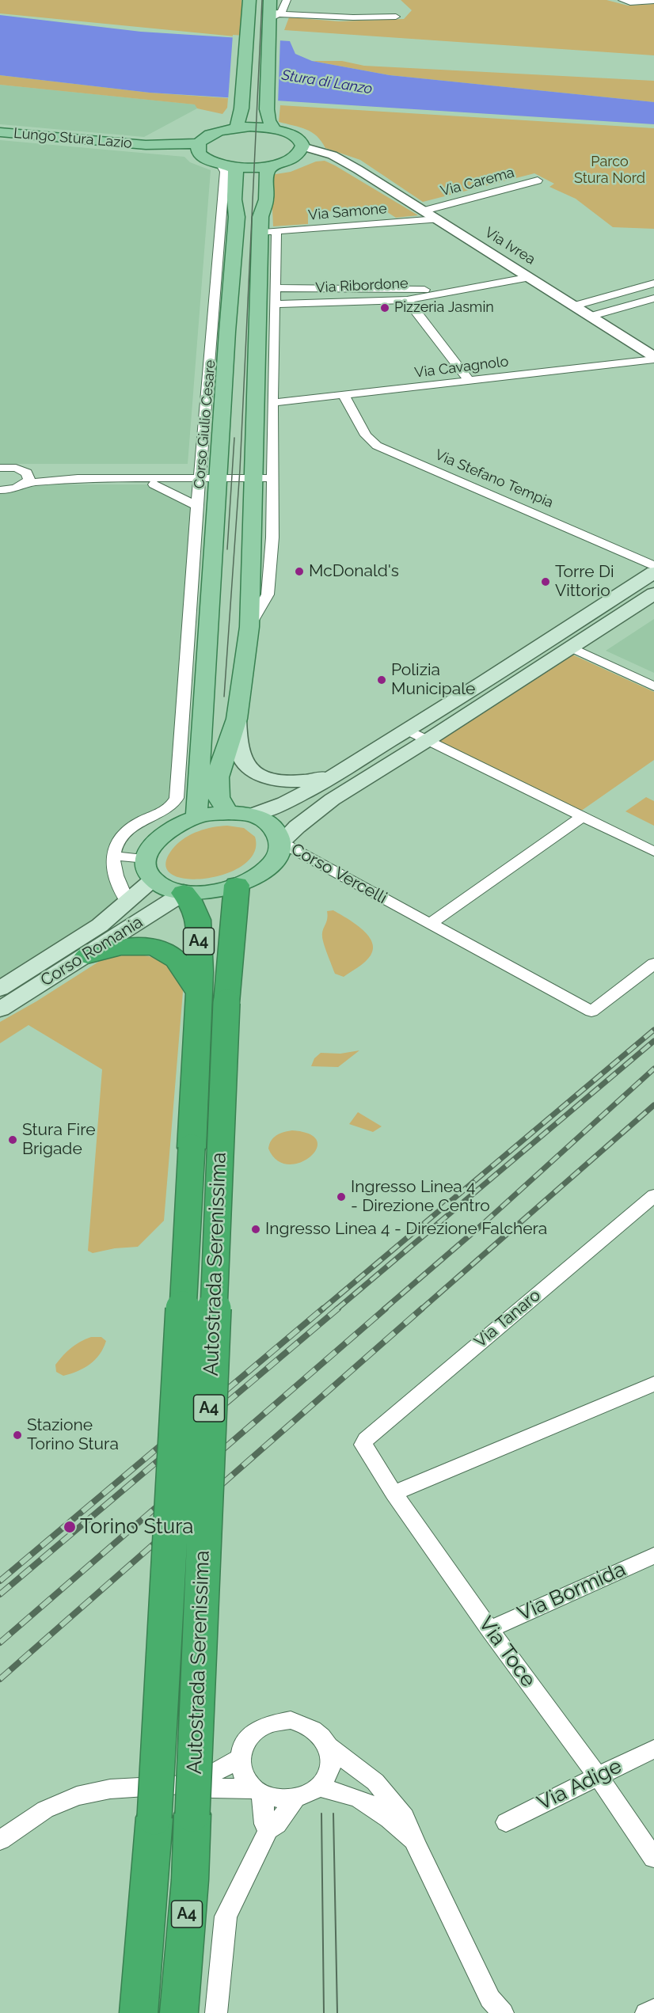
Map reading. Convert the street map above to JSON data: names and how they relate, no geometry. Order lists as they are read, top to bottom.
{
  "streets": {
    "highway": ["A4", "Autostrada Serenissima"],
    "main road": [
      "Lungo Stura Lazio",
      "Corso Giulio Cesare",
      "Corso Vercelli",
      "Corso Romania"
    ],
    "street": [
      "Via Carema",
      "Via Samone",
      "Via Ivrea",
      "Via Ribordone",
      "Via Cavagnolo",
      "Via Stefano Tempia",
      "Via Tanaro",
      "Via Bormida",
      "Via Toce",
      "Via Adige"
    ]
  },
  "crossings": [
    ["Via Carema", "Via Ivrea"],
    ["Via Samone", "Via Ivrea"],
    ["Via Ivrea", "Via Ribordone"],
    ["Via Ivrea", "Via Cavagnolo"],
    ["Via Cavagnolo", "Via Stefano Tempia"],
    ["Corso Giulio Cesare", "Corso Vercelli"],
    ["Corso Giulio Cesare", "Corso Romania"],
    ["Corso Giulio Cesare", "Autostrada Serenissima"],
    ["Corso Vercelli", "Corso Romania"],
    ["Corso Vercelli", "Autostrada Serenissima"],
    ["Corso Romania", "Autostrada Serenissima"],
    ["Via Tanaro", "Via Toce"],
    ["Via Bormida", "Via Toce"],
    ["Via Toce", "Via Adige"]
  ],
  "water": ["Stura di Lanzo"],
  "parks": ["Parco Stura Nord"],
  "places": [
    "Pizzeria Jasmin",
    "McDonald's",
    "Torre Di Vittorio",
    "Polizia Municipale",
    "Stura Fire Brigade",
    "Ingresso Linea 4 - Direzione Centro",
    "Ingresso Linea 4 - Direzione Falchera",
    "Stazione Torino Stura",
    "Torino Stura"
  ]
}
